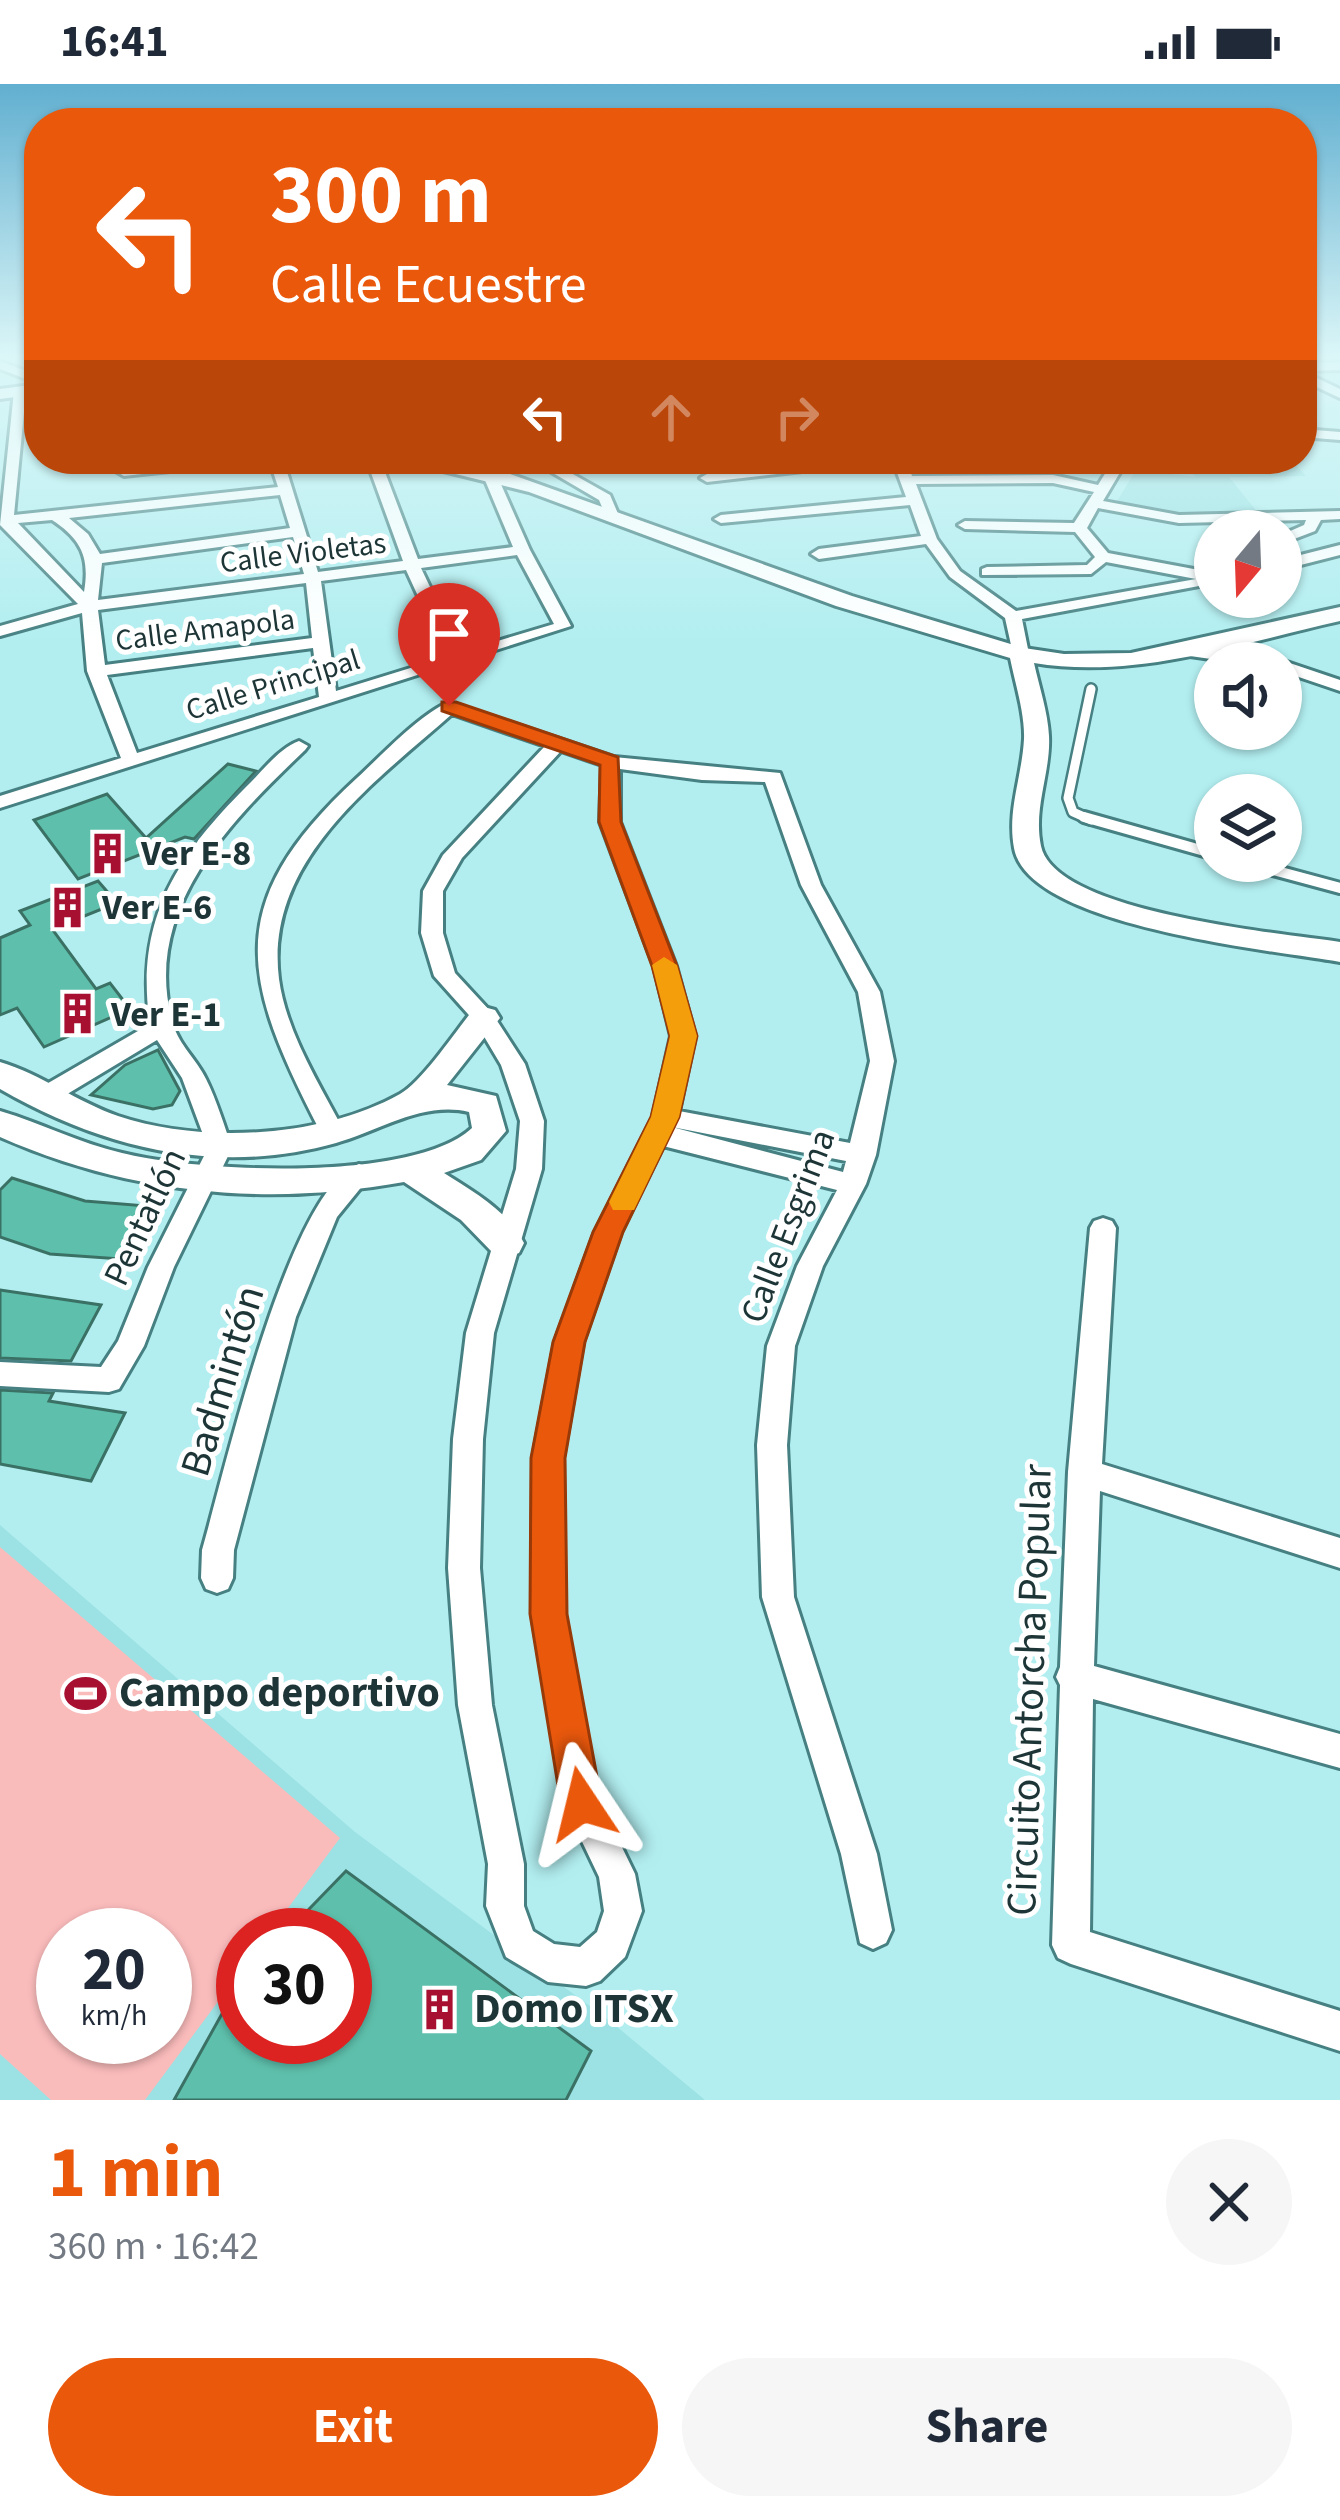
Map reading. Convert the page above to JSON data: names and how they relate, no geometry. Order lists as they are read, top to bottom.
{
  "streets": {
    "street": [
      "Calle Violetas",
      "Calle Amapola",
      "Calle Principal",
      "Pentatlón",
      "Calle Esgrima",
      "Badmintón",
      "Circuito Antorcha Popular"
    ]
  },
  "crossings": [
    ["Calle Violetas", "Calle Principal"]
  ],
  "places": {
    "building": [
      "Ver E-8",
      "Ver E-6",
      "Ver E-1",
      "Domo ITSX"
    ],
    "sports": ["Campo deportivo"]
  },
  "north": "bottom",
  "page": {
    "status": "16:41",
    "turn": ["300 m", "Calle Ecuestre"],
    "speed": "20 km/h",
    "limit": "30",
    "heading": ["1 min", "360 m · 16:42"],
    "buttons": ["Exit", "Share"]
  }
}
